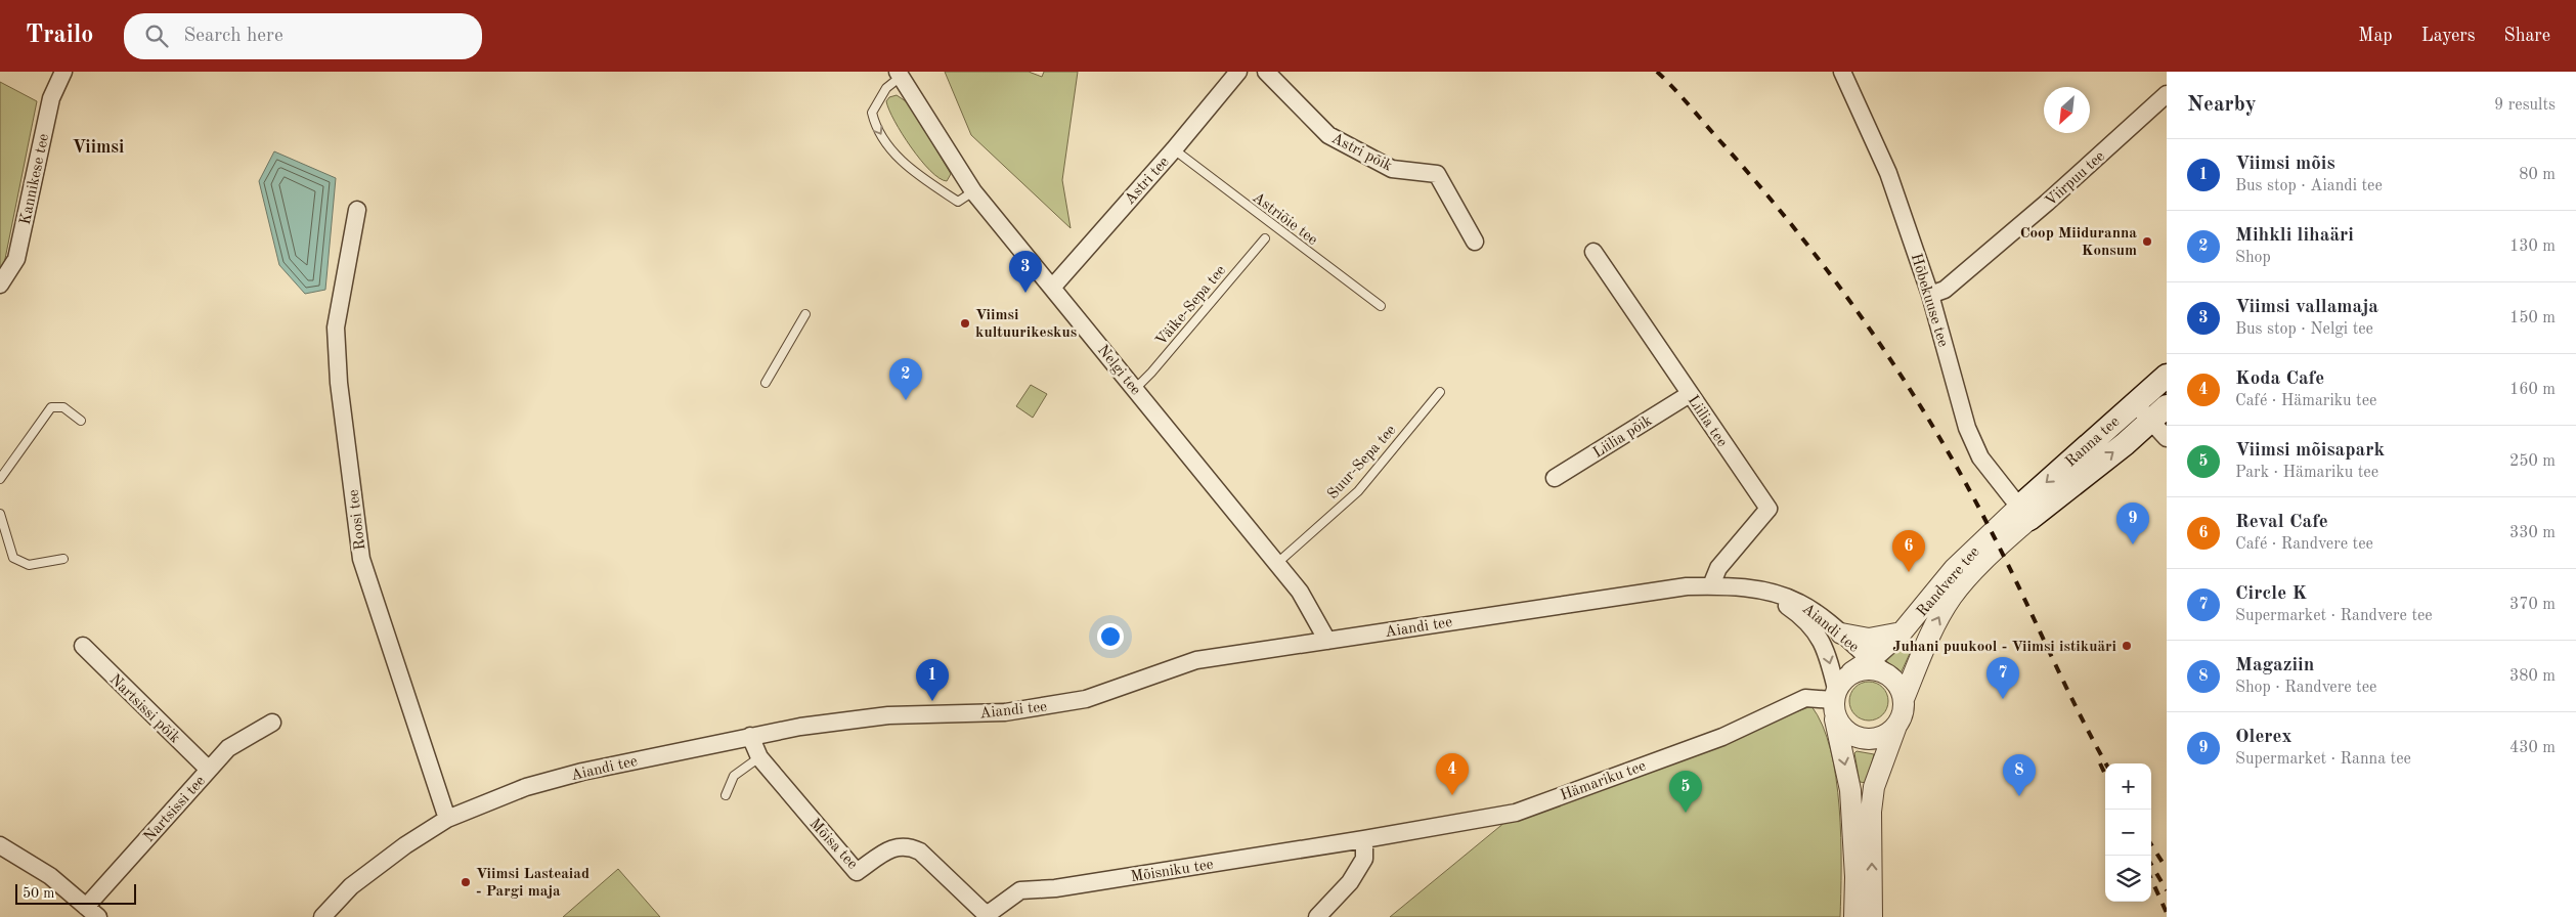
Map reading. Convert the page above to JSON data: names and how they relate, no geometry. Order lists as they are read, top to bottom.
{
  "streets": {
    "main road": ["Ranna tee"],
    "street": [
      "Astri põik",
      "Viirpuu tee",
      "Kannikese tee",
      "Astri tee",
      "Hõbekuuse tee",
      "Nelgi tee",
      "Liilia tee",
      "Liilia põik",
      "Roosi tee",
      "Randvere tee",
      "Aiandi tee",
      "Nartsissi põik",
      "Hämariku tee",
      "Nartsissi tee",
      "Mõisa tee",
      "Mõisniku tee"
    ],
    "lane": ["Astriõie tee", "Väike-Sepa tee", "Suur-Sepa tee"]
  },
  "crossings": [
    ["Viirpuu tee", "Hõbekuuse tee"],
    ["Astri tee", "Astriõie tee"],
    ["Astri tee", "Nelgi tee"],
    ["Hõbekuuse tee", "Ranna tee"],
    ["Hõbekuuse tee", "Randvere tee"],
    ["Väike-Sepa tee", "Nelgi tee"],
    ["Nelgi tee", "Suur-Sepa tee"],
    ["Nelgi tee", "Aiandi tee"],
    ["Liilia tee", "Liilia põik"],
    ["Liilia tee", "Aiandi tee"],
    ["Ranna tee", "Randvere tee"],
    ["Roosi tee", "Aiandi tee"],
    ["Randvere tee", "Aiandi tee"],
    ["Randvere tee", "Hämariku tee"],
    ["Aiandi tee", "Hämariku tee"],
    ["Aiandi tee", "Mõisa tee"],
    ["Nartsissi põik", "Nartsissi tee"],
    ["Hämariku tee", "Mõisniku tee"],
    ["Mõisa tee", "Mõisniku tee"]
  ],
  "districts": ["Viimsi"],
  "places": [
    "Coop Miiduranna Konsum",
    "Viimsi kultuurikeskus",
    "Juhani puukool - Viimsi istikuäri",
    "Viimsi Lasteaiad - Pargi maja"
  ],
  "scale_bar": "50 m",
  "north": "bottom left",
  "page": {
    "header": "Trailo",
    "search": "Search here",
    "nav": ["Map", "Layers", "Share"],
    "heading": ["Nearby", "9 results"],
    "list": [
      {
        "mark": "1",
        "name": "Viimsi mõis",
        "note": "Bus stop · Aiandi tee",
        "value": "80 m"
      },
      {
        "mark": "2",
        "name": "Mihkli lihaäri",
        "note": "Shop",
        "value": "130 m"
      },
      {
        "mark": "3",
        "name": "Viimsi vallamaja",
        "note": "Bus stop · Nelgi tee",
        "value": "150 m"
      },
      {
        "mark": "4",
        "name": "Koda Cafe",
        "note": "Café · Hämariku tee",
        "value": "160 m"
      },
      {
        "mark": "5",
        "name": "Viimsi mõisapark",
        "note": "Park · Hämariku tee",
        "value": "250 m"
      },
      {
        "mark": "6",
        "name": "Reval Cafe",
        "note": "Café · Randvere tee",
        "value": "330 m"
      },
      {
        "mark": "7",
        "name": "Circle K",
        "note": "Supermarket · Randvere tee",
        "value": "370 m"
      },
      {
        "mark": "8",
        "name": "Magaziin",
        "note": "Shop · Randvere tee",
        "value": "380 m"
      },
      {
        "mark": "9",
        "name": "Olerex",
        "note": "Supermarket · Ranna tee",
        "value": "430 m"
      }
    ],
    "pins": [
      "3",
      "2",
      "9",
      "6",
      "7",
      "1",
      "4",
      "8",
      "5"
    ],
    "map_buttons": ["+", "−"],
    "scale": "50 m"
  }
}
